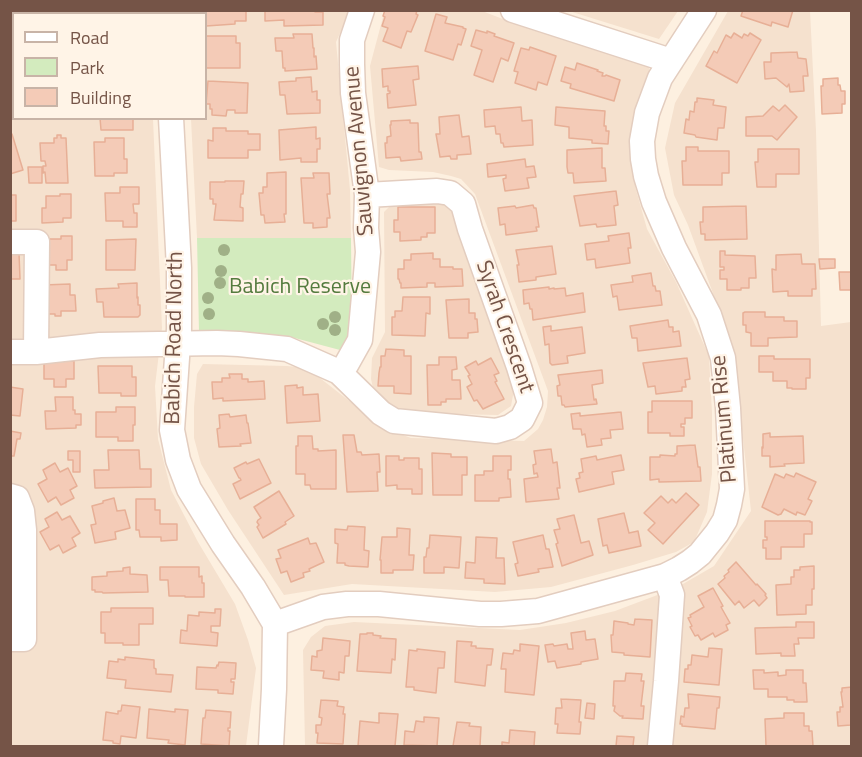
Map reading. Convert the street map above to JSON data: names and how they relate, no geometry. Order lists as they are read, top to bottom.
{
  "streets": {
    "street": [
      "Sauvignon Avenue",
      "Syrah Crescent",
      "Babich Road North",
      "Platinum Rise"
    ]
  },
  "crossings": [
    ["Sauvignon Avenue", "Syrah Crescent"],
    ["Babich Road North", "Platinum Rise"]
  ],
  "parks": ["Babich Reserve"],
  "legend": ["Road", "Park", "Building"]
}
